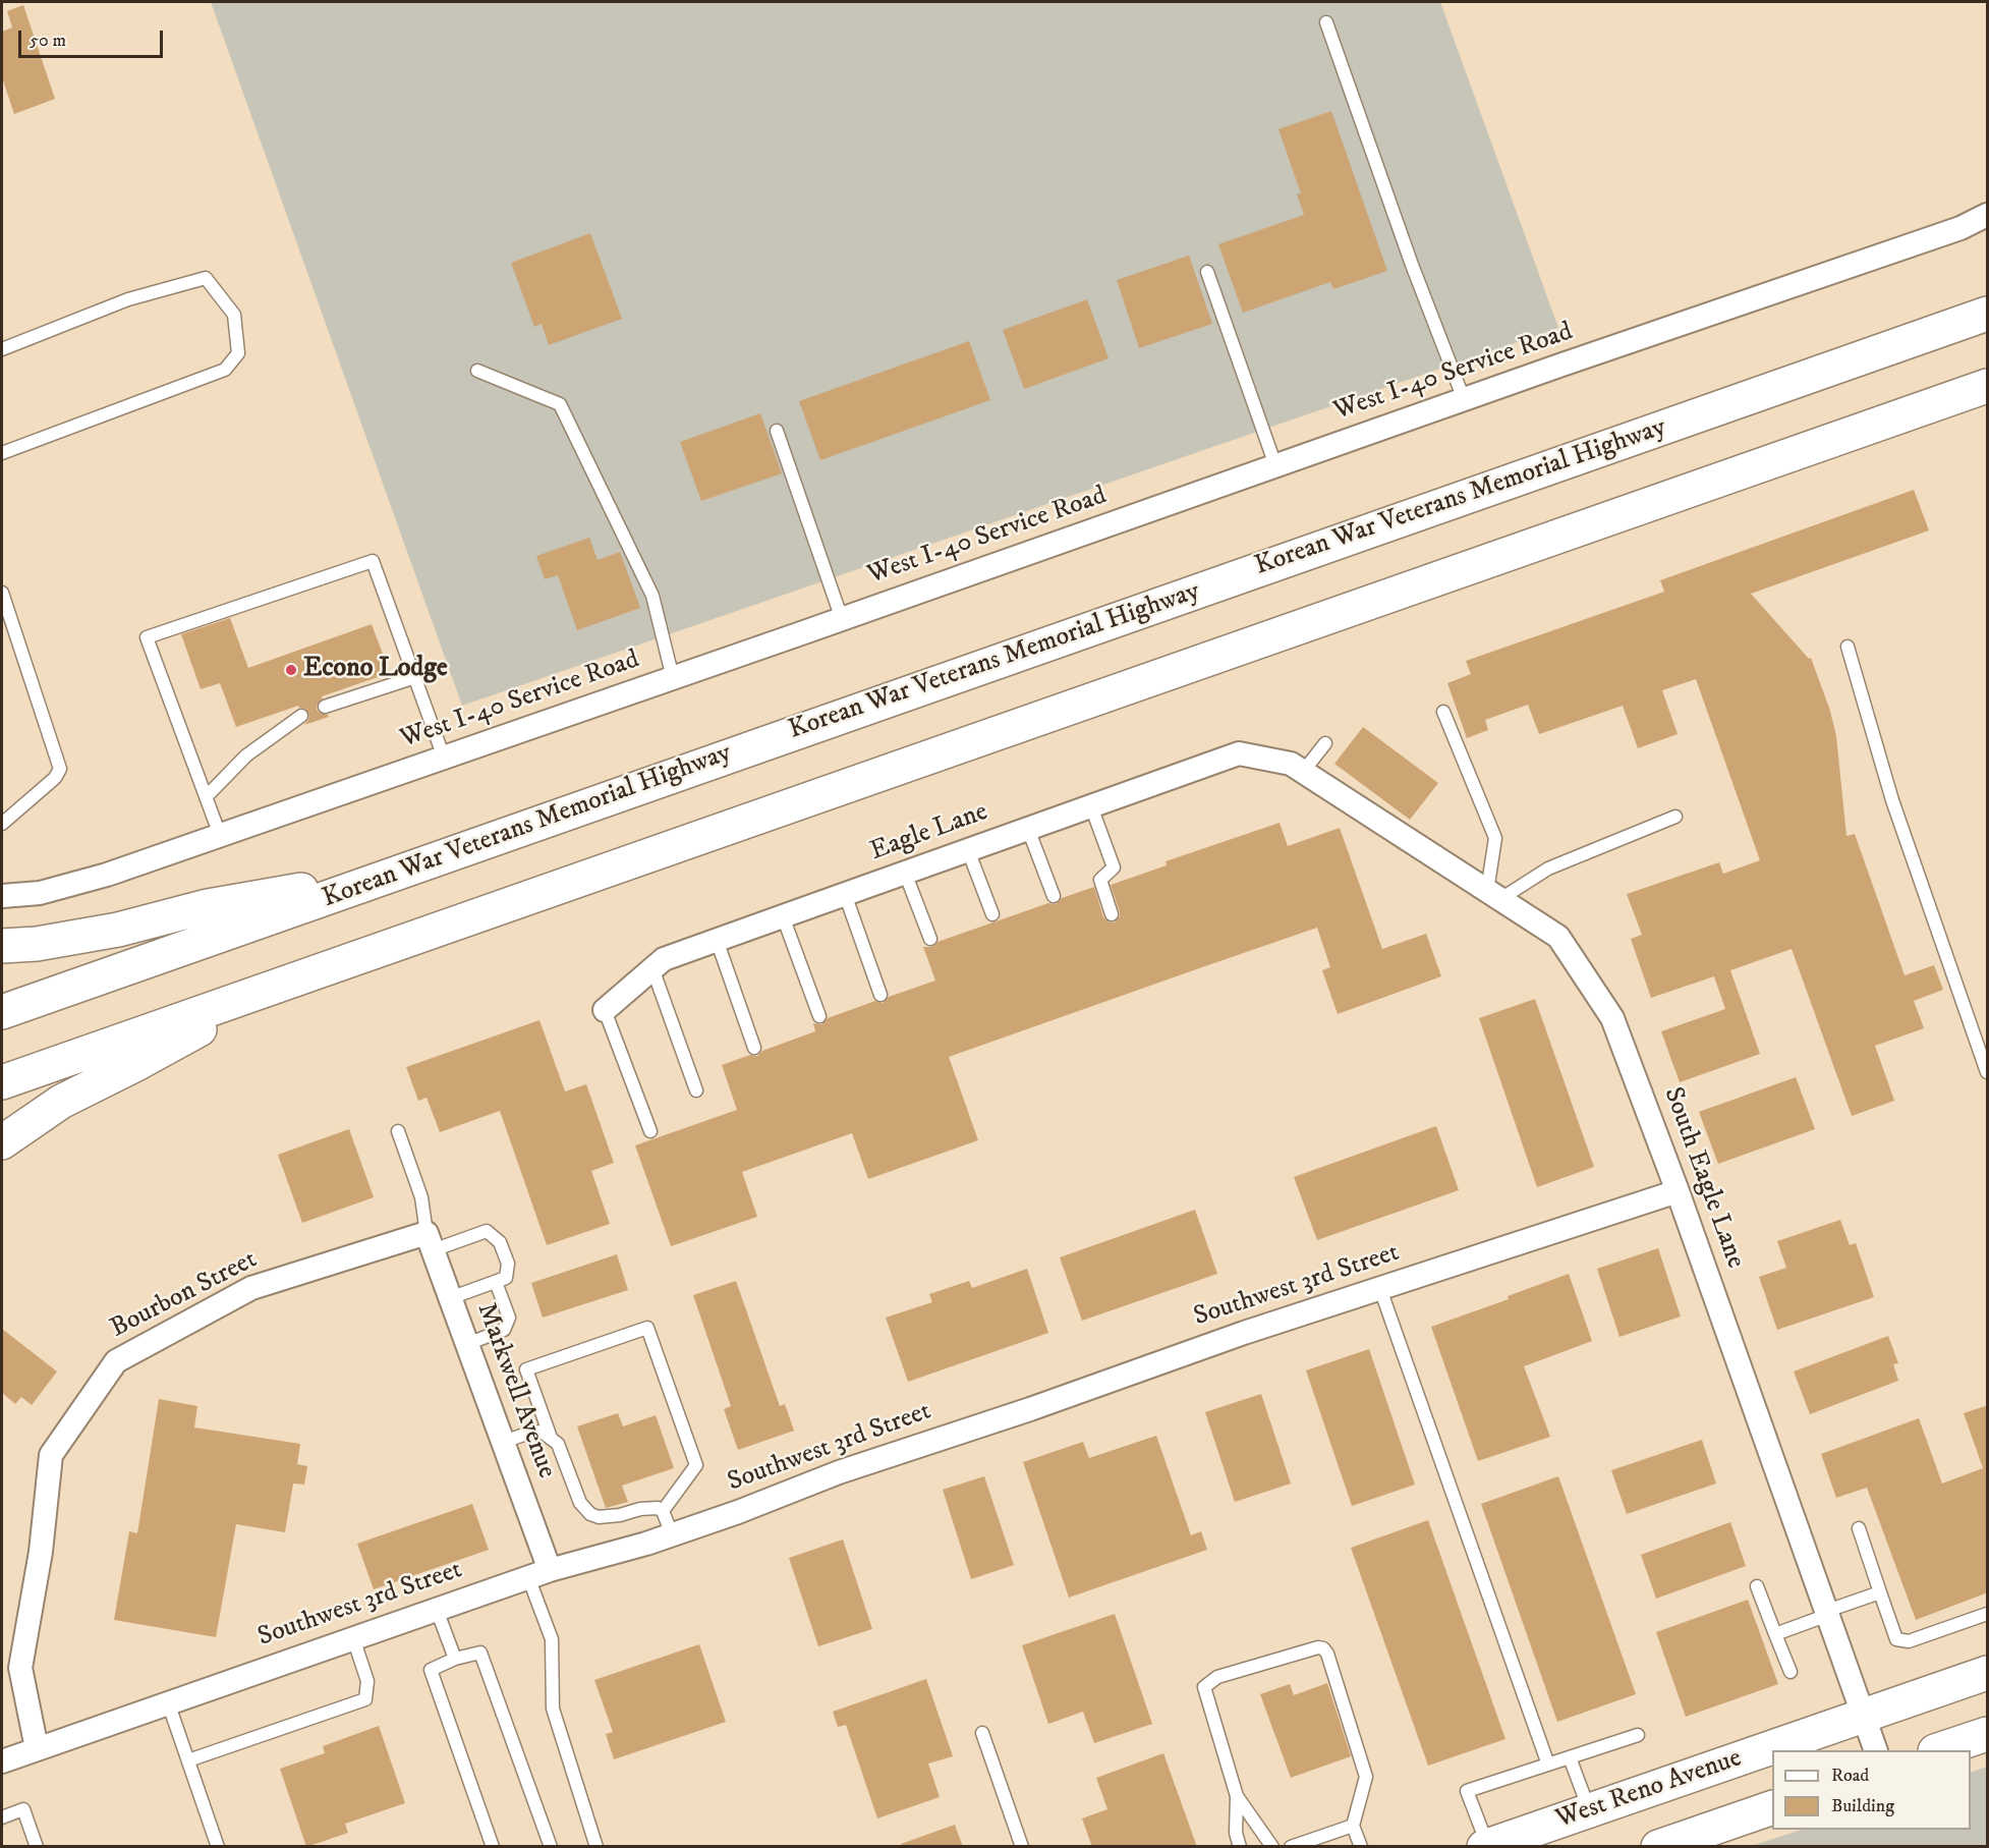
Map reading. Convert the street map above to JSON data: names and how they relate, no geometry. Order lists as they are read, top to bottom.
{
  "streets": {
    "main road": ["Korean War Veterans Memorial Highway", "West Reno Avenue"],
    "street": [
      "West I-40 Service Road",
      "Eagle Lane",
      "South Eagle Lane",
      "Southwest 3rd Street",
      "Bourbon Street",
      "Markwell Avenue"
    ]
  },
  "crossings": [
    ["Eagle Lane", "South Eagle Lane"],
    ["South Eagle Lane", "Southwest 3rd Street"],
    ["South Eagle Lane", "West Reno Avenue"],
    ["Southwest 3rd Street", "Bourbon Street"],
    ["Southwest 3rd Street", "Markwell Avenue"],
    ["Bourbon Street", "Markwell Avenue"]
  ],
  "places": ["Econo Lodge"],
  "legend": ["Road", "Building"],
  "scale_bar": "50 m"
}
